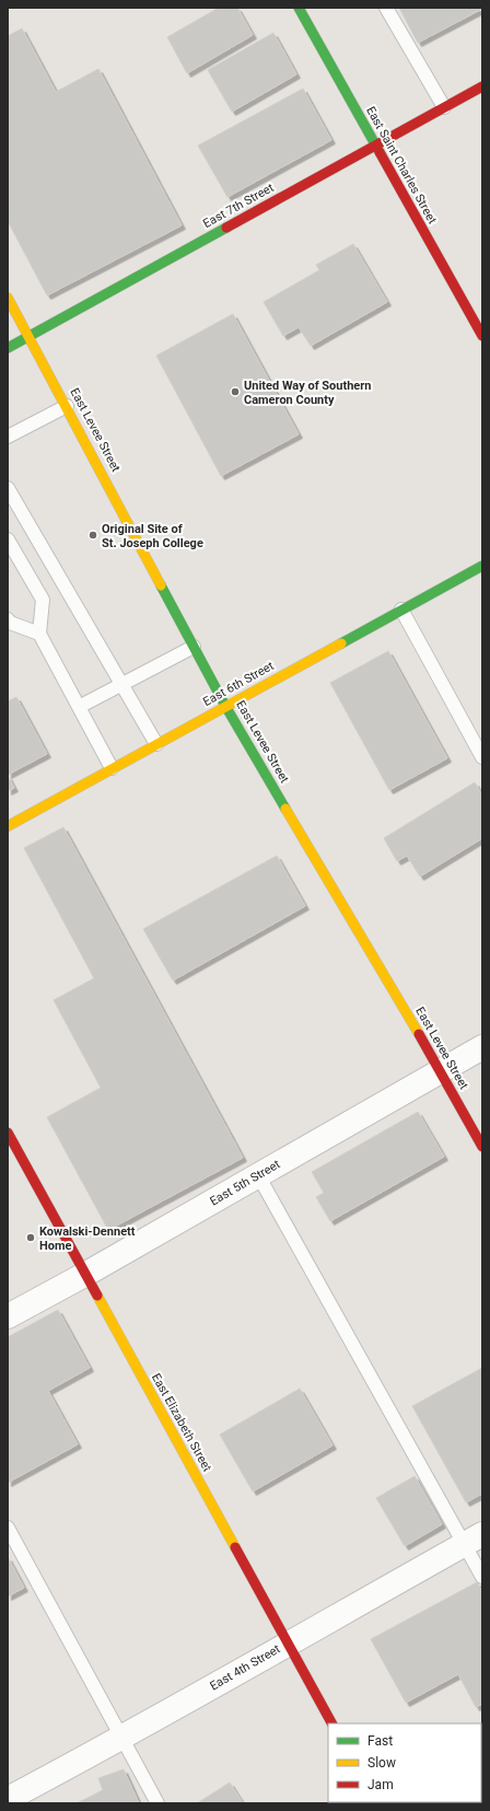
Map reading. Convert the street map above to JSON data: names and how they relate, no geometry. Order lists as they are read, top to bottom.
{
  "streets": {
    "main road": [
      "East Saint Charles Street",
      "East 7th Street",
      "East Levee Street",
      "East 6th Street",
      "East Elizabeth Street"
    ],
    "street": ["East 5th Street", "East 4th Street"]
  },
  "crossings": [
    ["East Saint Charles Street", "East 7th Street"],
    ["East 7th Street", "East Levee Street"],
    ["East Levee Street", "East 6th Street"],
    ["East Levee Street", "East 5th Street"],
    ["East 5th Street", "East Elizabeth Street"],
    ["East Elizabeth Street", "East 4th Street"]
  ],
  "places": ["United Way of Southern Cameron County", "Original Site of St. Joseph College", "Kowalski-Dennett Home"],
  "legend": ["Fast", "Slow", "Jam"]
}
